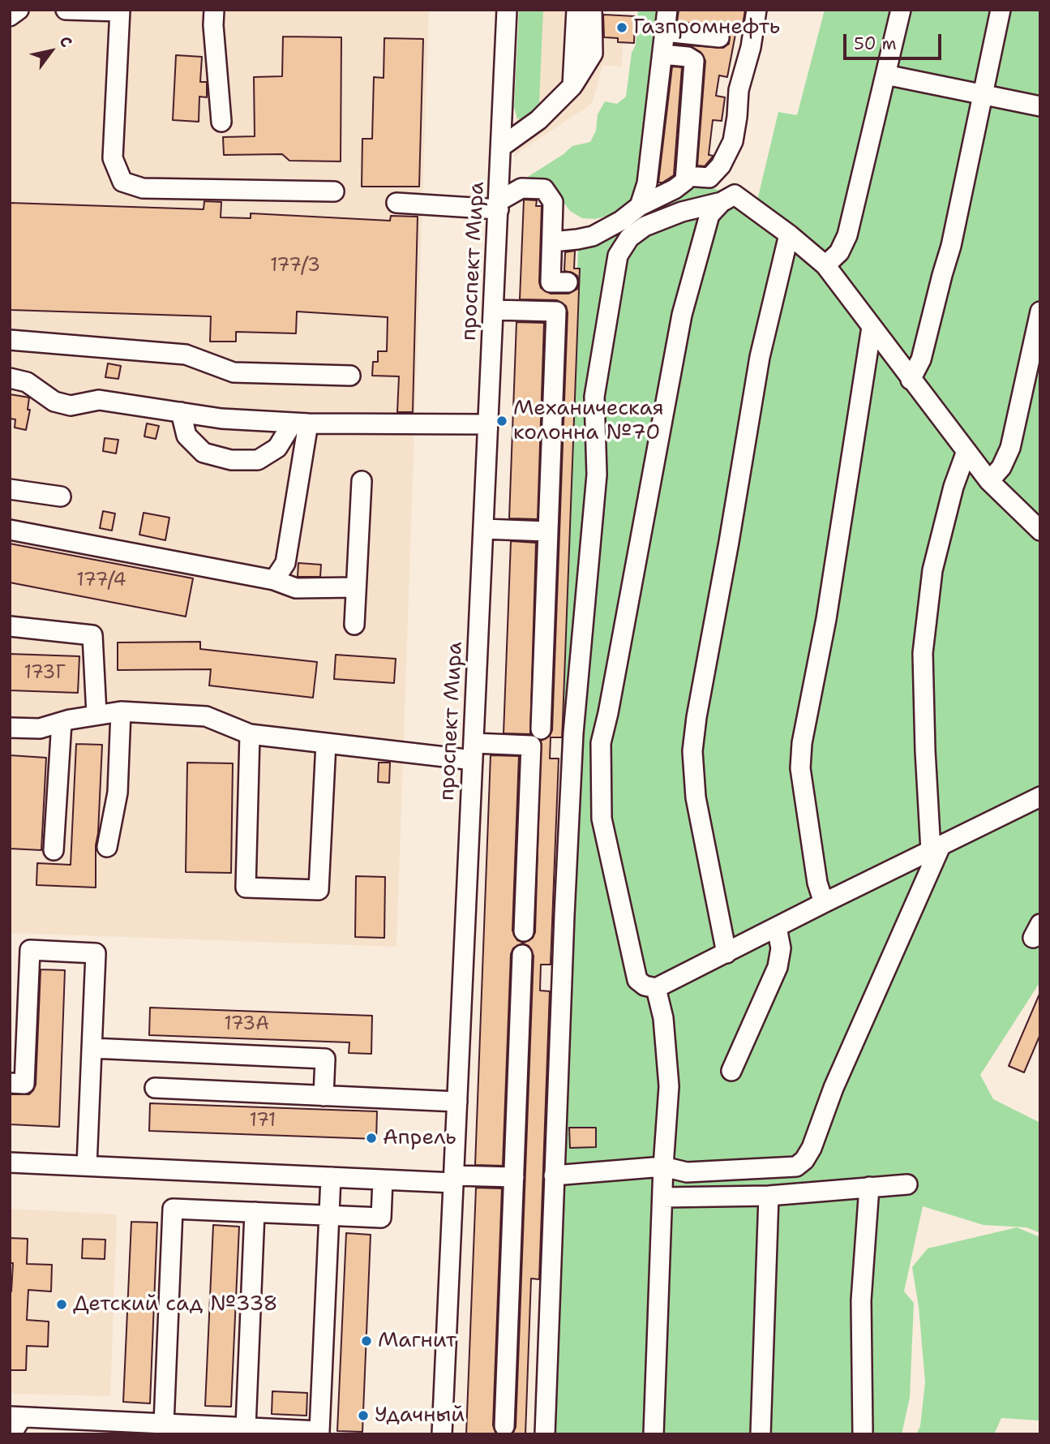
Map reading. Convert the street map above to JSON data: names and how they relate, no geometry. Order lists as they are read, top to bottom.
{
  "streets": {
    "street": ["проспект Мира"]
  },
  "places": [
    "Газпромнефть",
    "Механическая колонна №70",
    "Апрель",
    "Детский сад №338",
    "Магнит",
    "Удачный"
  ],
  "house_numbers": [
    "177/3",
    "177/4",
    "173Г",
    "173А",
    "171"
  ],
  "scale_bar": "50 m",
  "north": "top right"
}
